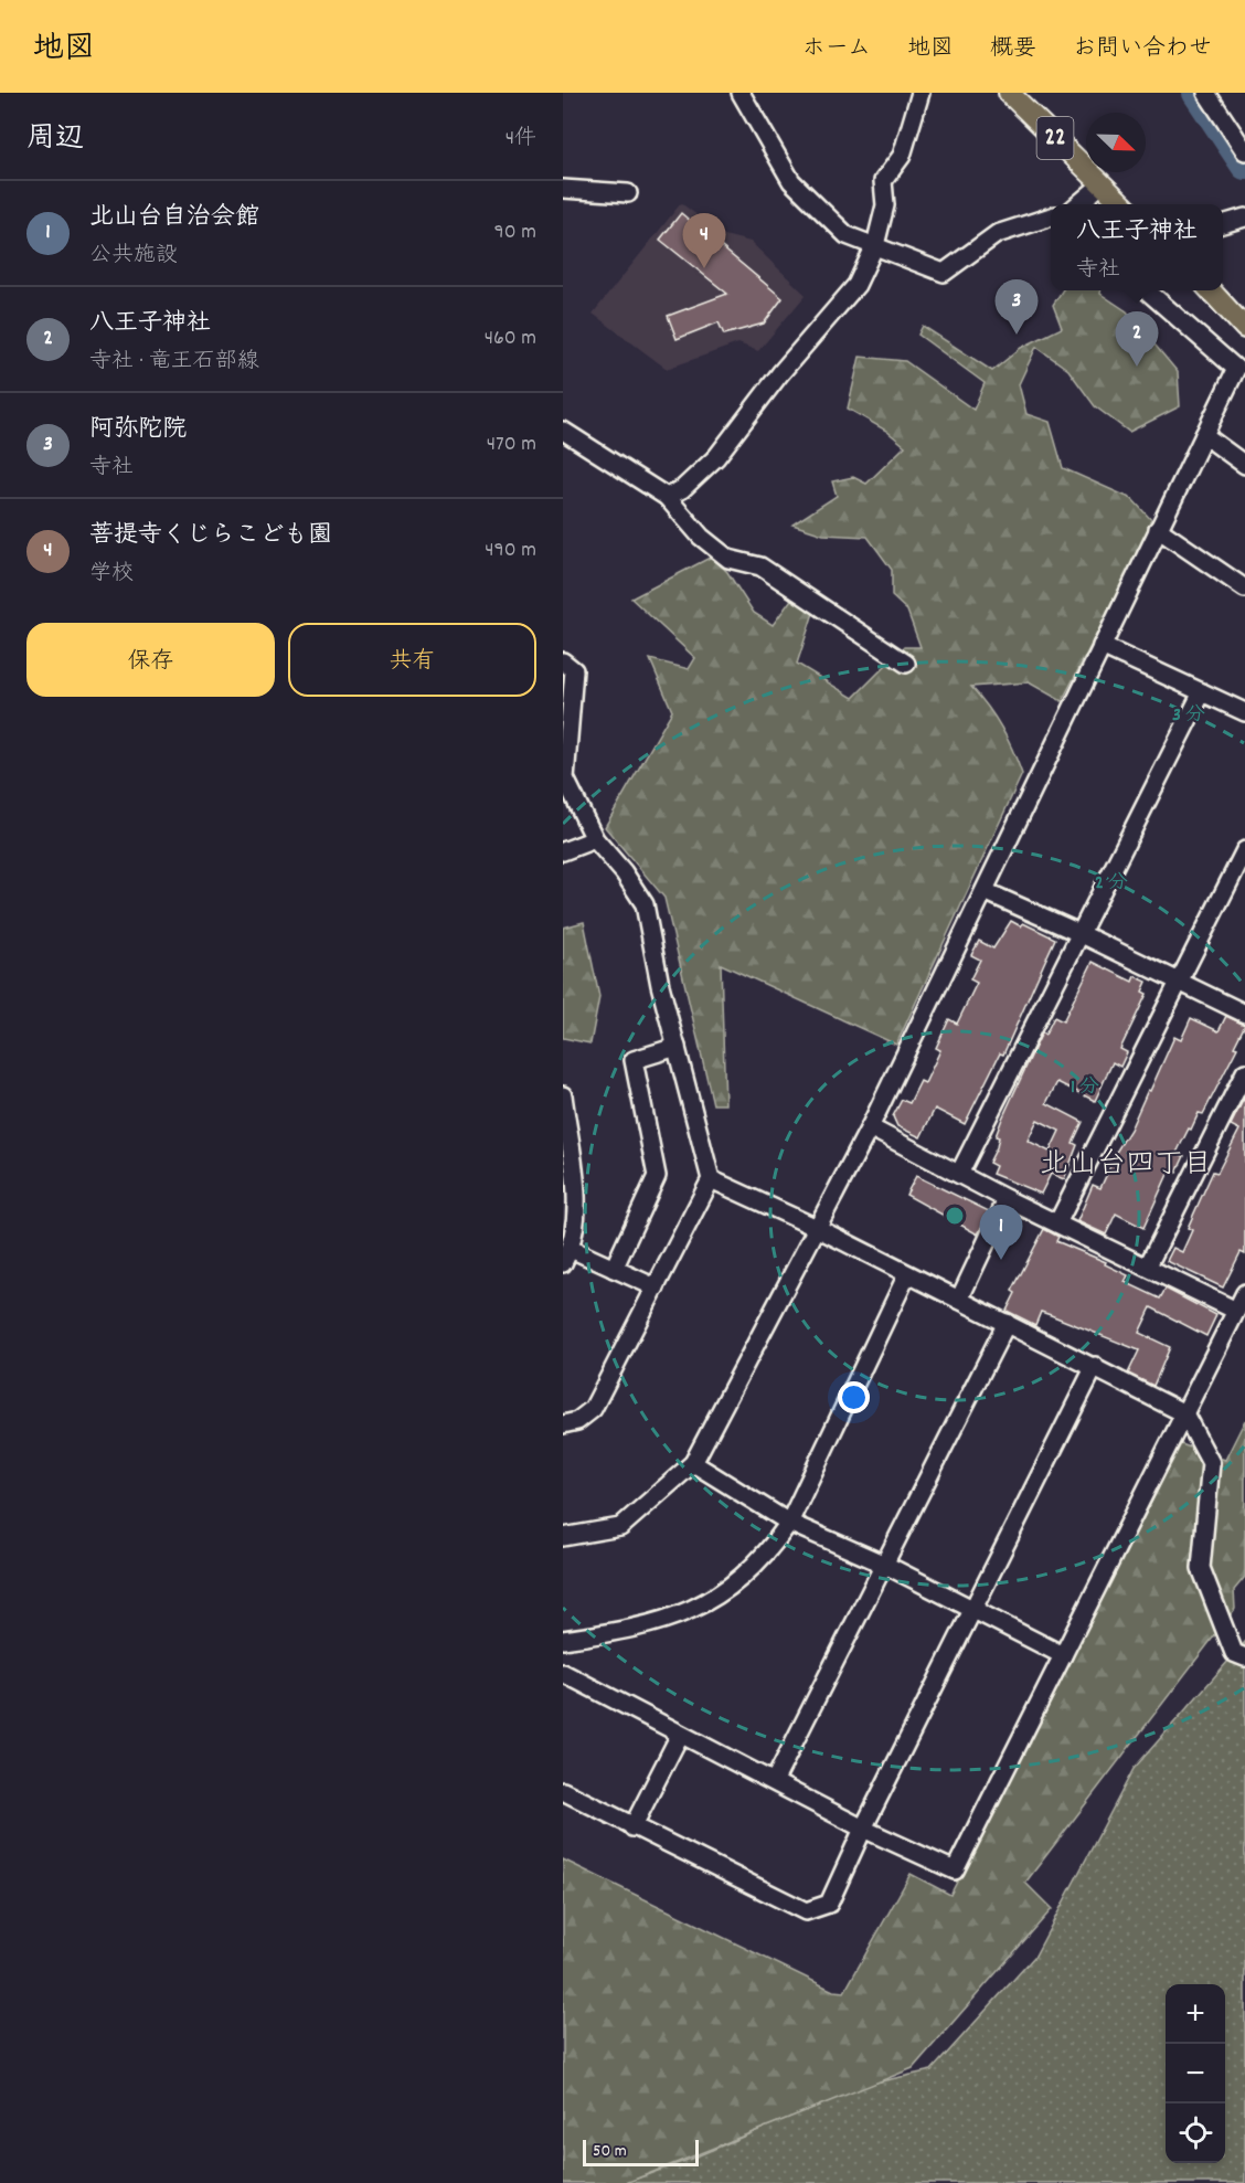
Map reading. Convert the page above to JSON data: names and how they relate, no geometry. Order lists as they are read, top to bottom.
{
  "streets": {
    "main road": ["22"]
  },
  "districts": ["北山台四丁目"],
  "scale_bar": "50 m",
  "north": "bottom right",
  "page": {
    "header": "地図",
    "nav": [
      "ホーム",
      "地図",
      "概要",
      "お問い合わせ"
    ],
    "heading": ["周辺", "4件"],
    "list": [
      {
        "mark": "1",
        "name": "北山台自治会館",
        "note": "公共施設",
        "value": "90 m"
      },
      {
        "mark": "2",
        "name": "八王子神社",
        "note": "寺社 · 竜王石部線",
        "value": "460 m"
      },
      {
        "mark": "3",
        "name": "阿弥陀院",
        "note": "寺社",
        "value": "470 m"
      },
      {
        "mark": "4",
        "name": "菩提寺くじらこども園",
        "note": "学校",
        "value": "490 m"
      }
    ],
    "popup": ["八王子神社", "寺社"],
    "pins": [
      "4",
      "3",
      "2",
      "1"
    ],
    "buttons": ["保存", "共有"],
    "map_buttons": ["+", "−"],
    "scale": "50 m"
  },
  "rings": ["3 分", "2 分", "1 分"]
}
